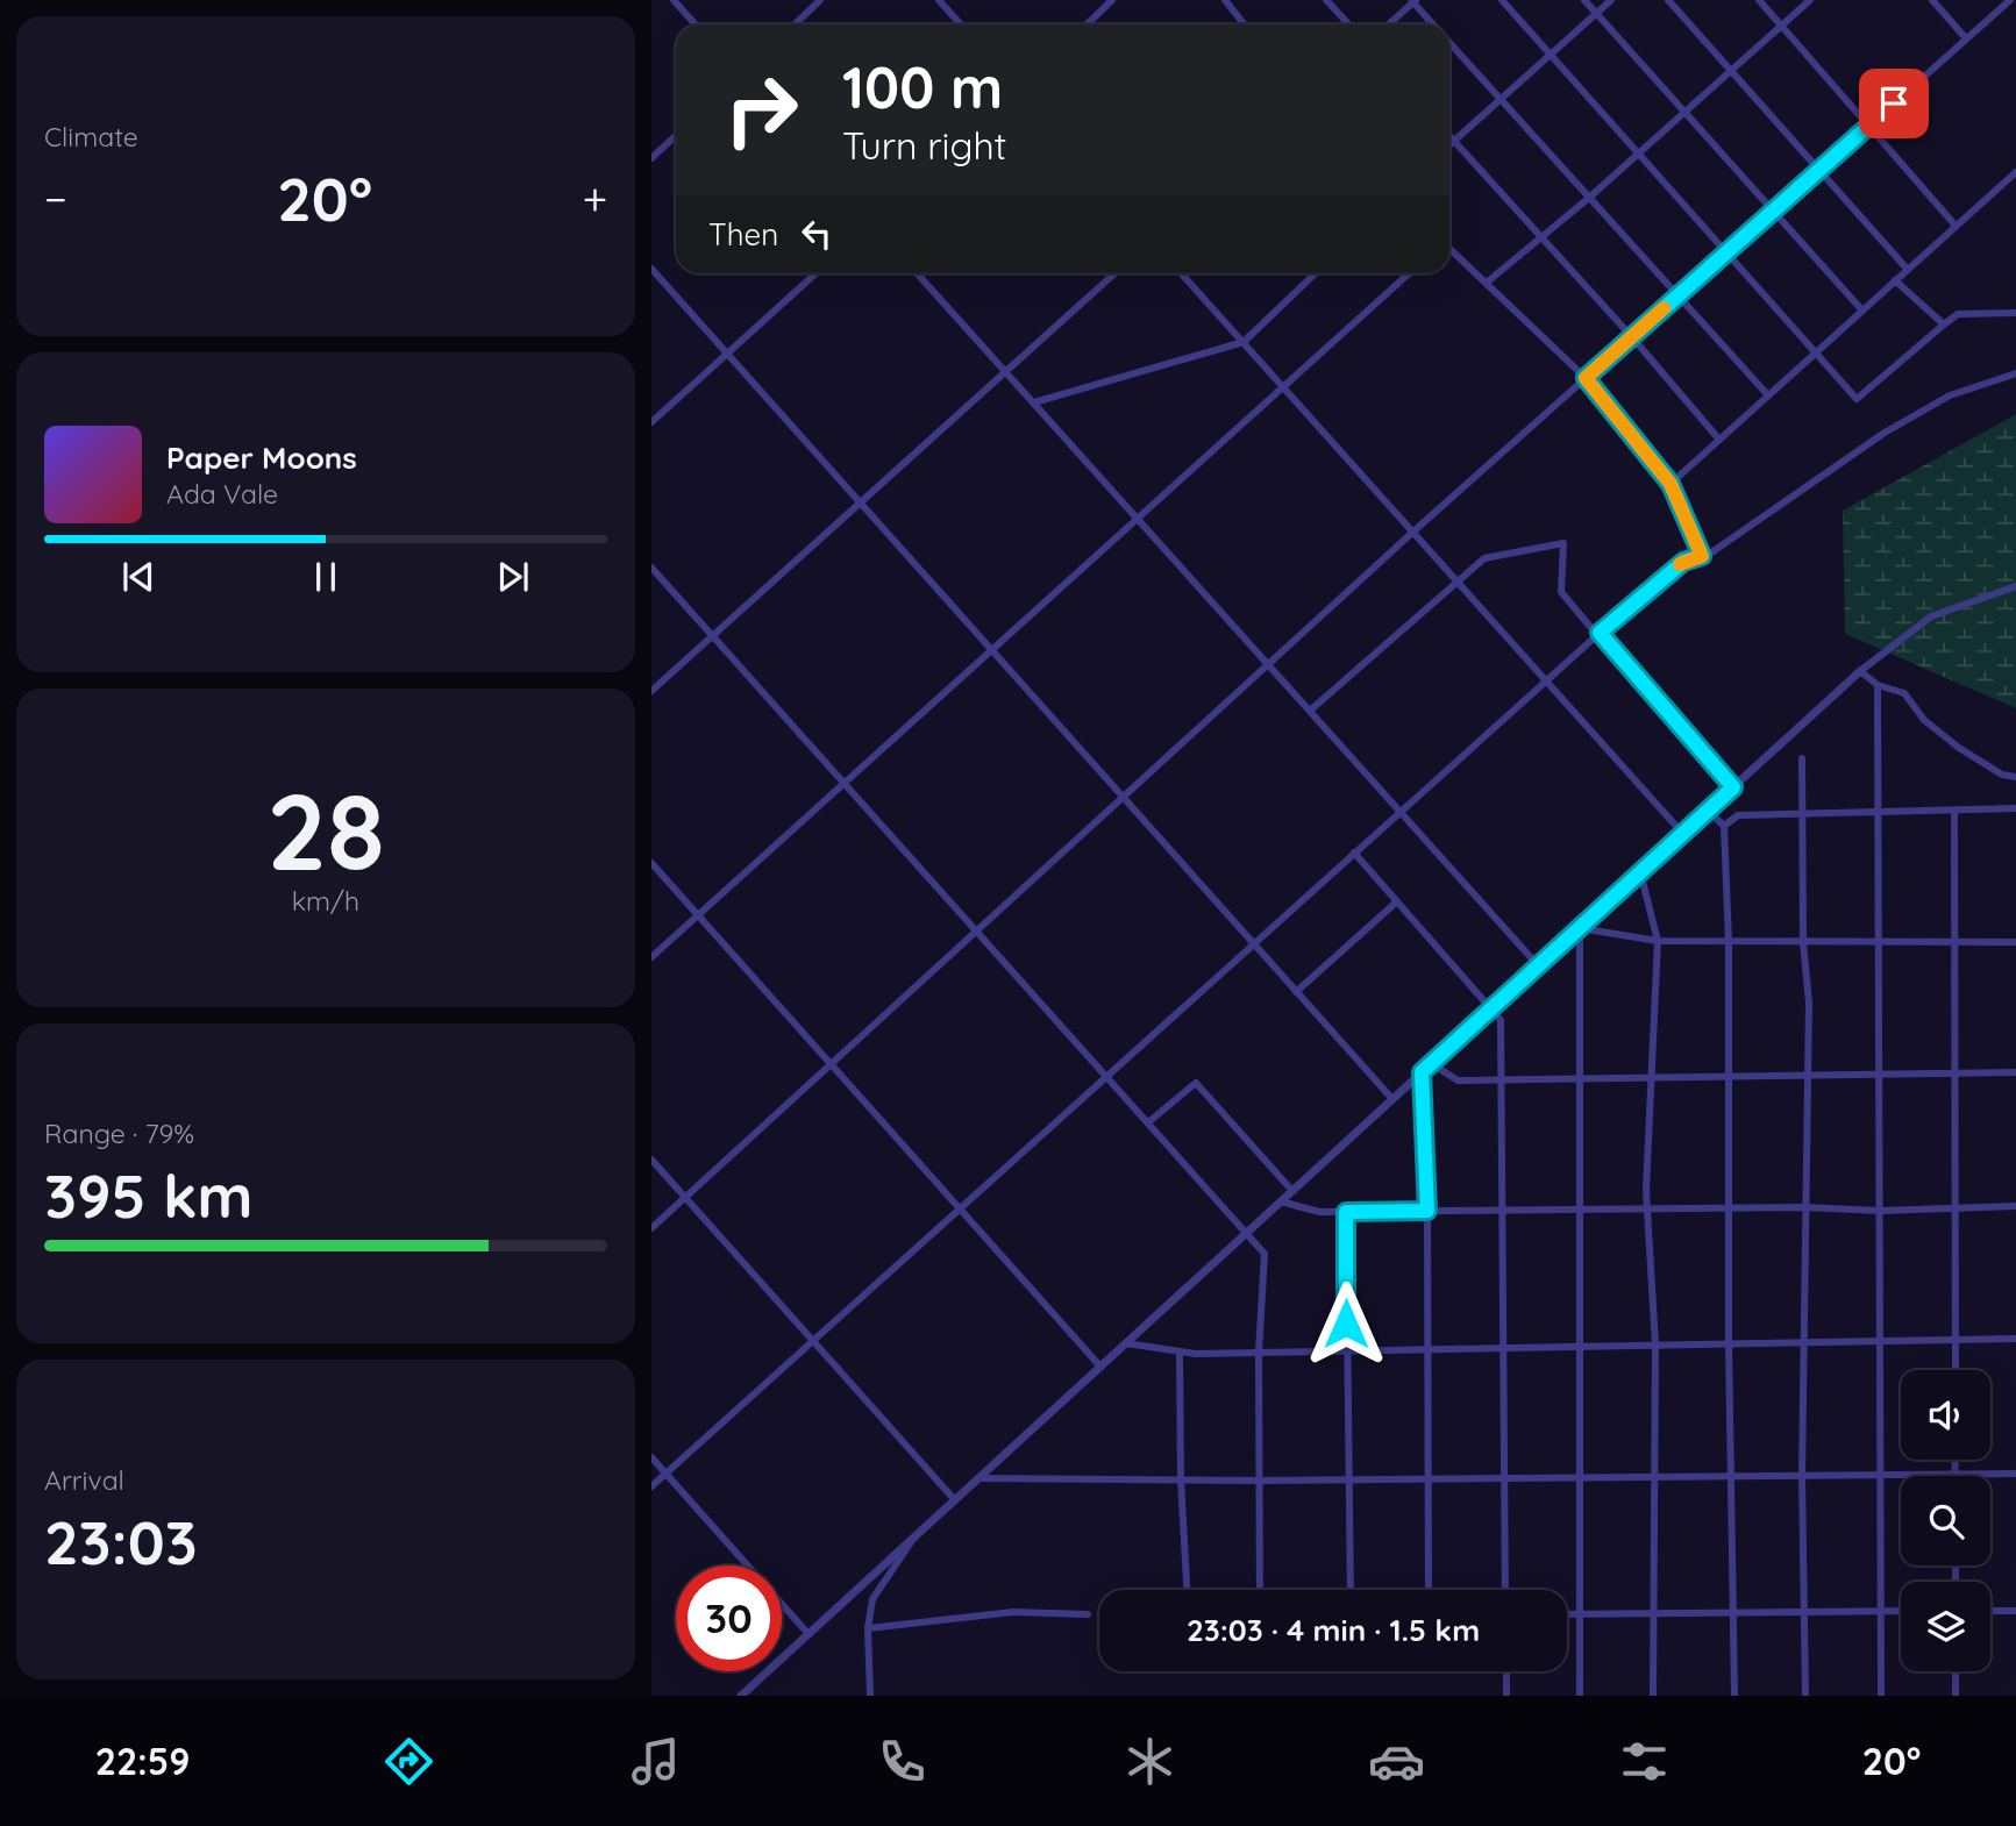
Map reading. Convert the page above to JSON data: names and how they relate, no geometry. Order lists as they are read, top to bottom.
{
  "page": {
    "tile": [
      "Climate",
      ["28", "km/h"],
      ["Range · 79%", "395 km"],
      ["Arrival", "23:03"]
    ],
    "turn": ["100 m", "Turn right"],
    "heat": ["−", "20°", "+"],
    "then": "Then",
    "song": ["Paper Moons", "Ada Vale"],
    "limit": "30",
    "trip": "23:03 · 4 min · 1.5 km",
    "tabs": ["22:59", "20°"]
  }
}
